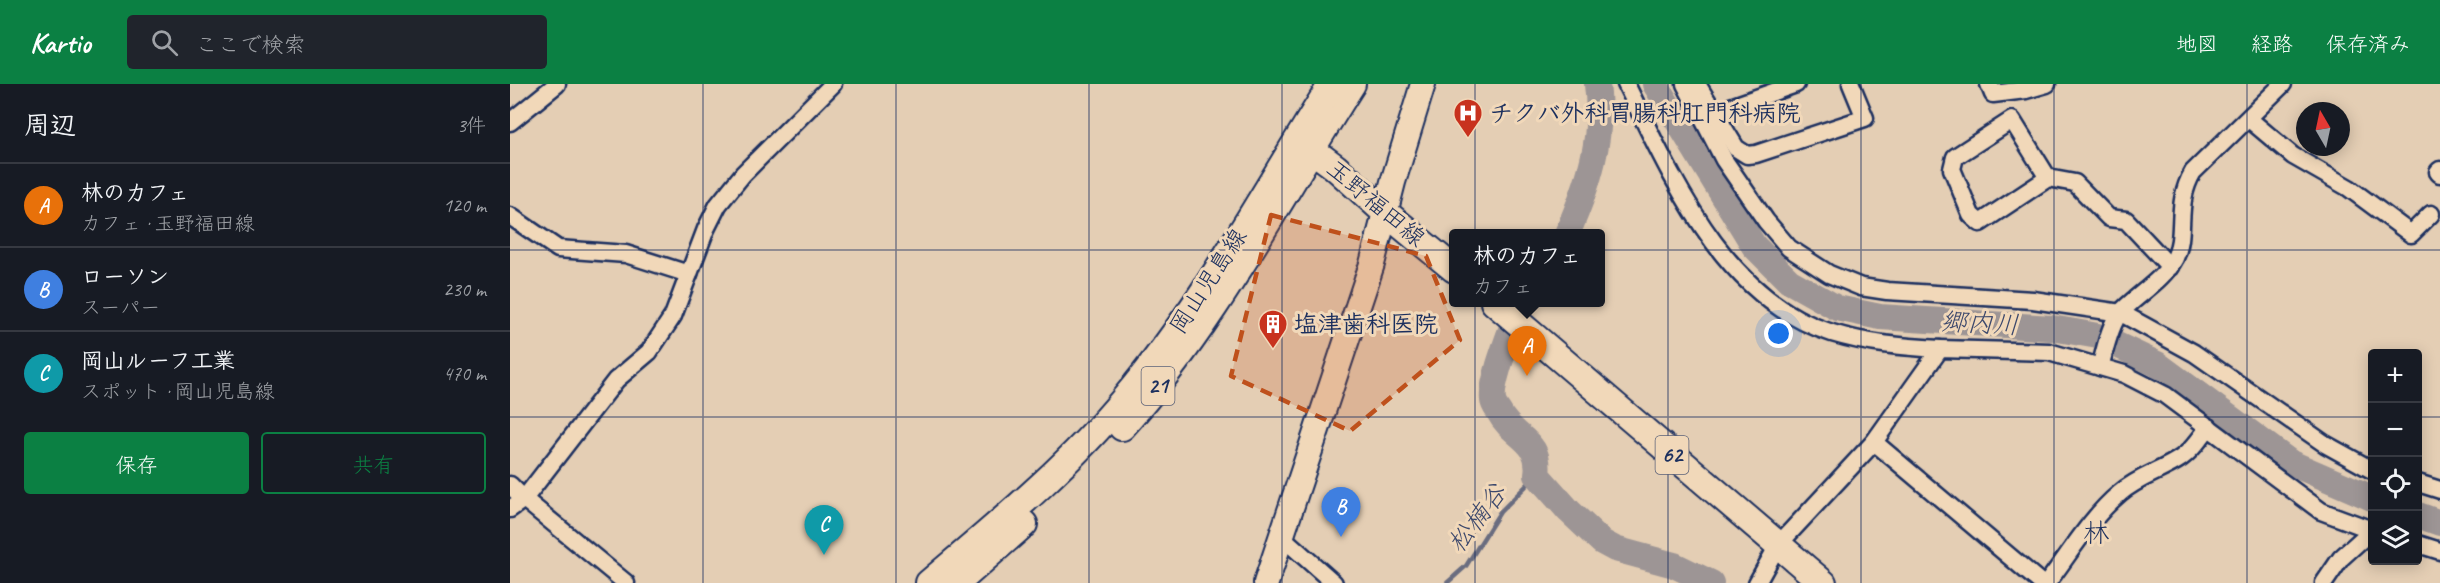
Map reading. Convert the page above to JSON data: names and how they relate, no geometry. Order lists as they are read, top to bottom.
{
  "streets": {
    "main road": [
      "玉野福田線",
      "岡山児島線",
      "21",
      "62"
    ]
  },
  "crossings": [
    ["玉野福田線", "岡山児島線"]
  ],
  "districts": ["林"],
  "water": ["郷内川", "松楠谷"],
  "places": {
    "hospital": ["チクバ外科胃腸科肛門科病院"],
    "building": ["塩津歯科医院"]
  },
  "north": "top",
  "page": {
    "header": "Kartio",
    "search": "ここで検索",
    "nav": ["地図", "経路", "保存済み"],
    "heading": ["周辺", "3件"],
    "list": [
      {
        "mark": "A",
        "name": "林のカフェ",
        "note": "カフェ · 玉野福田線",
        "value": "120 m"
      },
      {
        "mark": "B",
        "name": "ローソン",
        "note": "スーパー",
        "value": "230 m"
      },
      {
        "mark": "C",
        "name": "岡山ルーフ工業",
        "note": "スポット · 岡山児島線",
        "value": "470 m"
      }
    ],
    "popup": ["林のカフェ", "カフェ"],
    "pins": ["A", "B", "C"],
    "map_buttons": ["+", "−"],
    "buttons": ["保存", "共有"]
  }
}
